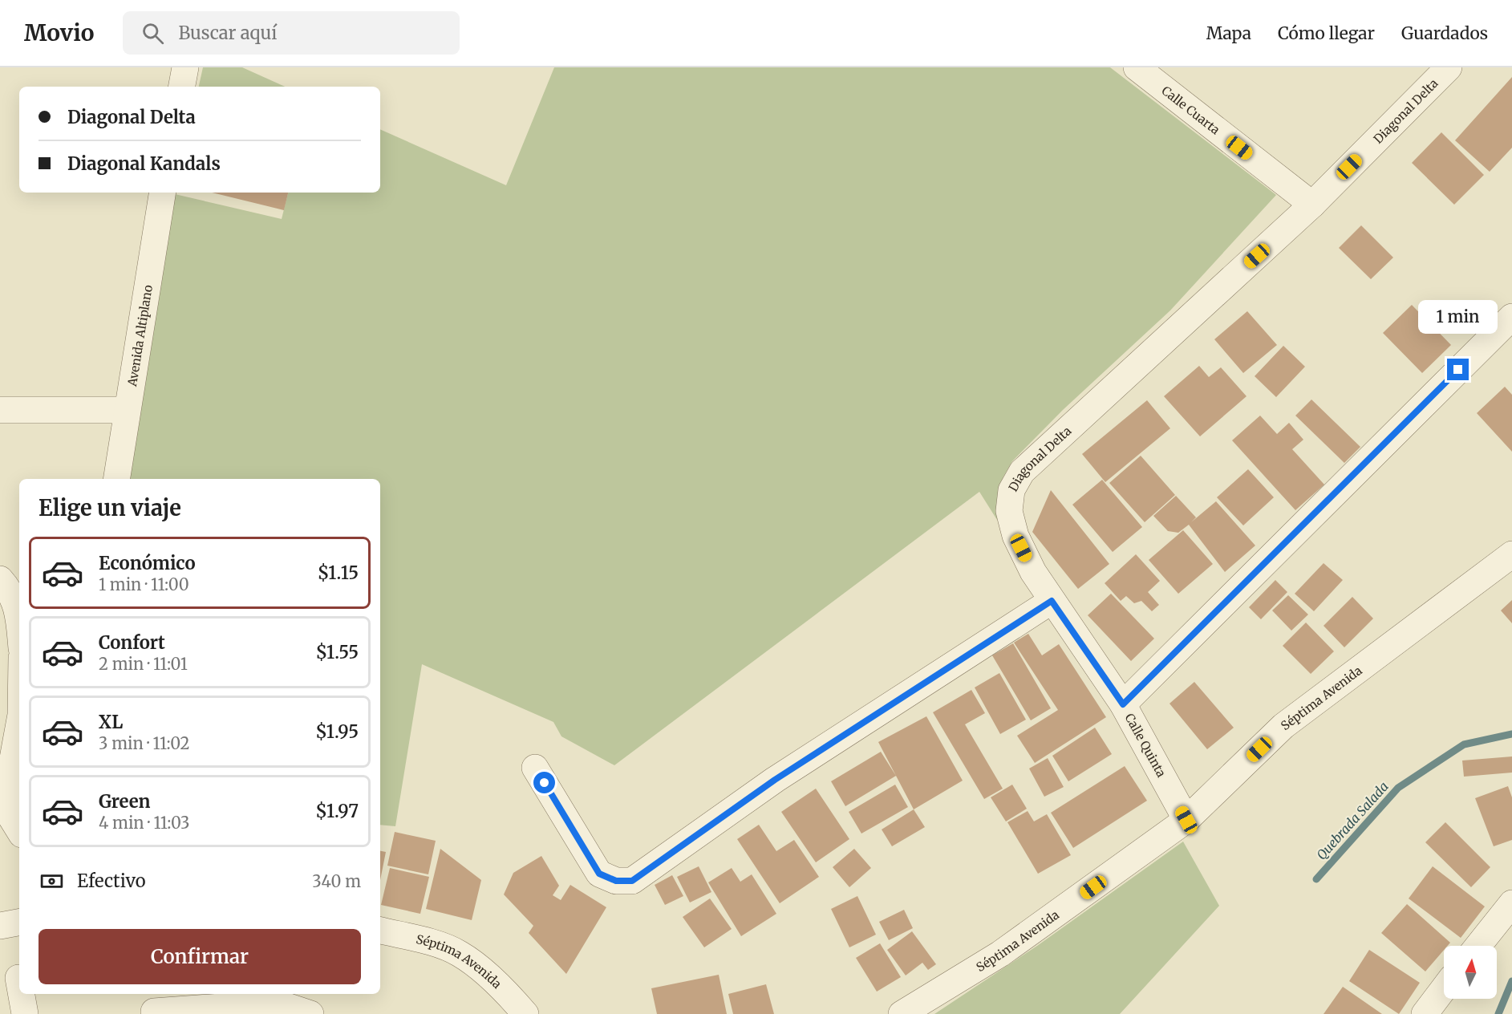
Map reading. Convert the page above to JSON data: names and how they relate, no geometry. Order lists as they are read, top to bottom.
{
  "streets": {
    "street": [
      "Calle Cuarta",
      "Diagonal Delta",
      "Avenida Altiplano",
      "Séptima Avenida",
      "Calle Quinta"
    ]
  },
  "crossings": [
    ["Calle Cuarta", "Diagonal Delta"],
    ["Diagonal Delta", "Calle Quinta"],
    ["Séptima Avenida", "Calle Quinta"]
  ],
  "water": ["Quebrada Salada"],
  "north": "top",
  "page": {
    "header": "Movio",
    "search": "Buscar aquí",
    "nav": ["Mapa", "Cómo llegar", "Guardados"],
    "banner": ["Diagonal Delta", "Diagonal Kandals"],
    "bubble": "1 min",
    "heading": "Elige un viaje",
    "list": [
      {
        "name": "Económico",
        "note": "1 min · 11:00",
        "value": "$1.15"
      },
      {
        "name": "Confort",
        "note": "2 min · 11:01",
        "value": "$1.55"
      },
      {
        "name": "XL",
        "note": "3 min · 11:02",
        "value": "$1.95"
      },
      {
        "name": "Green",
        "note": "4 min · 11:03",
        "value": "$1.97"
      }
    ],
    "pay": ["Efectivo", "340 m"],
    "buttons": "Confirmar"
  }
}
